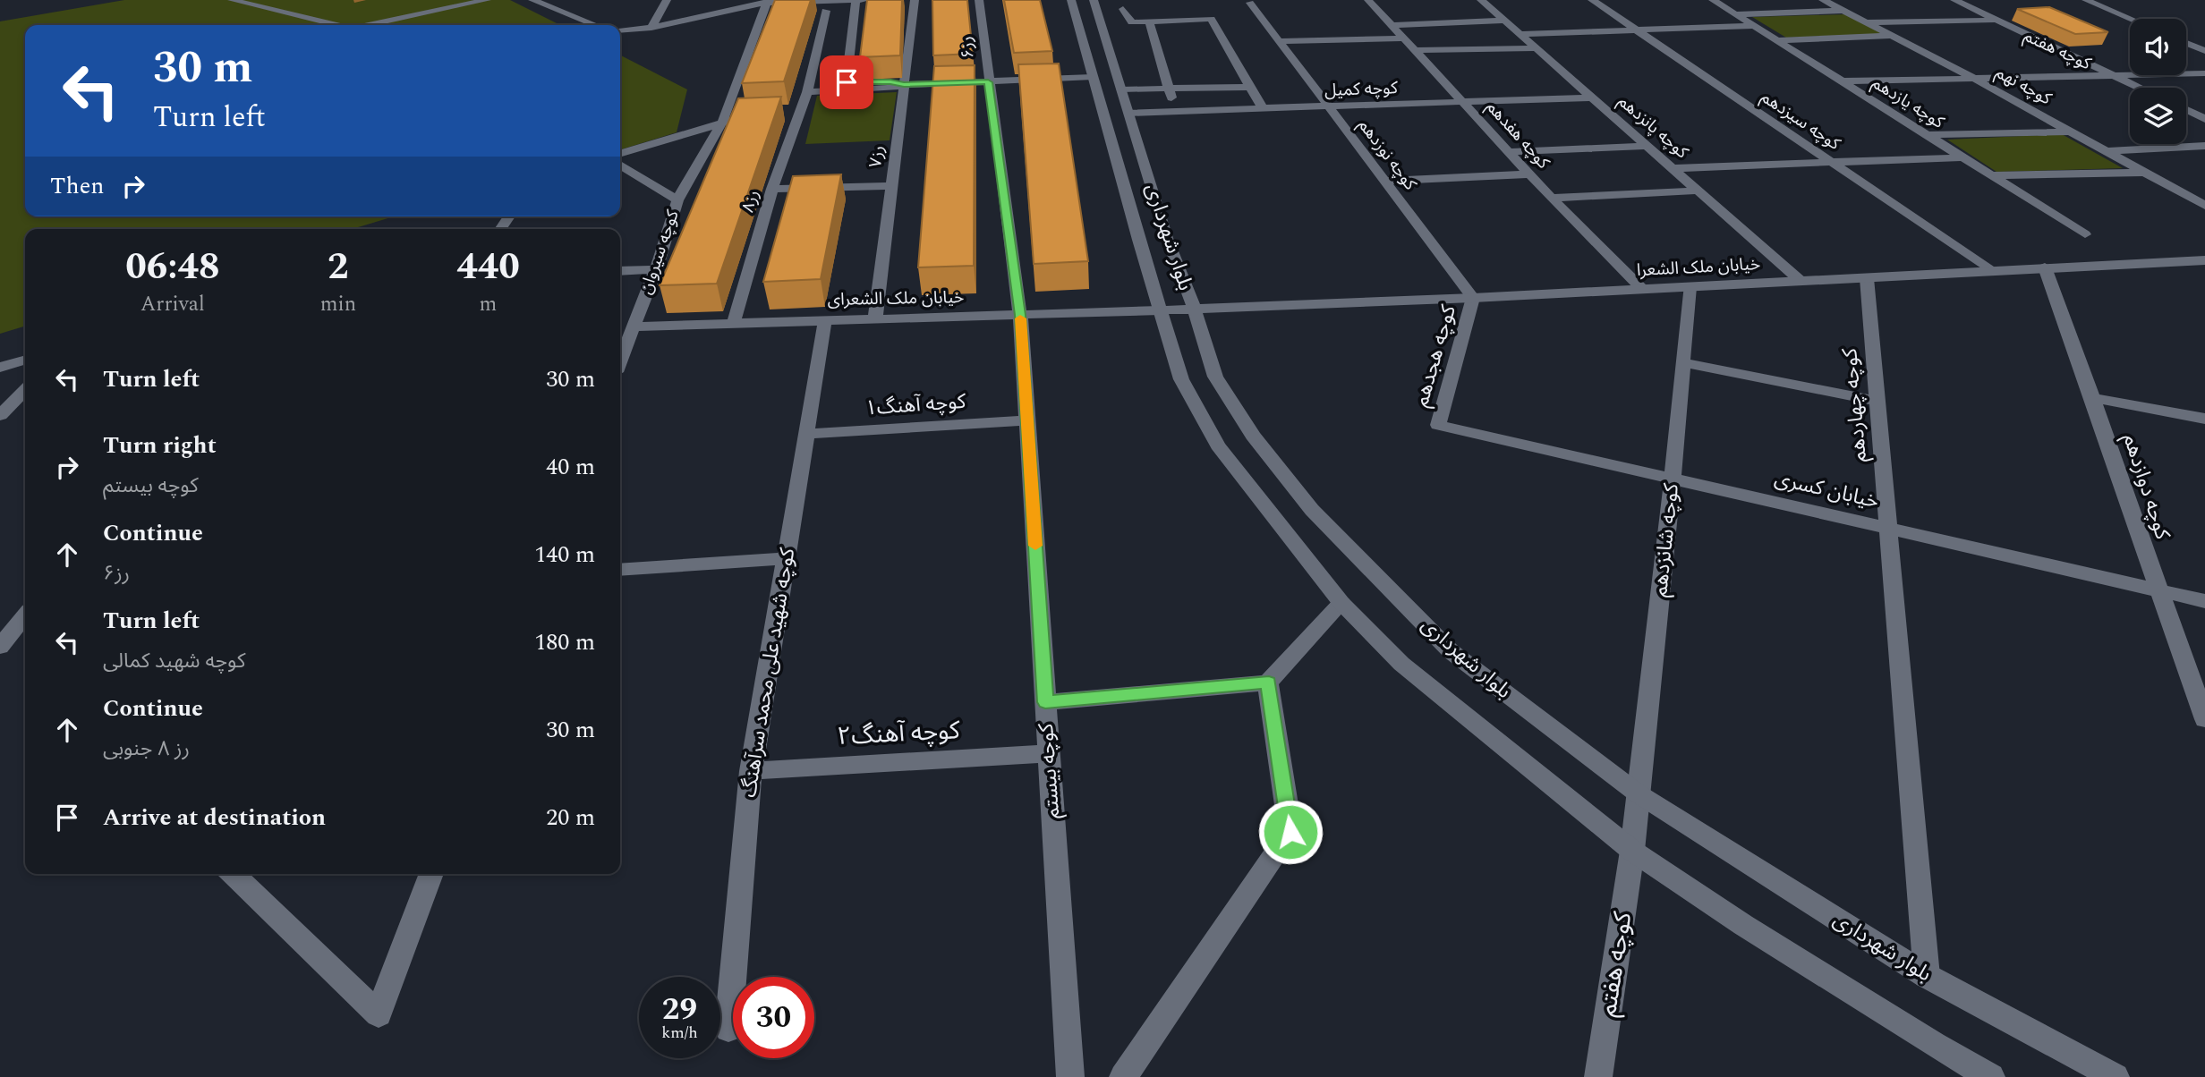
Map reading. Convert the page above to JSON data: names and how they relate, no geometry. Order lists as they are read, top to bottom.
{
  "streets": {
    "street": [
      "رز۶",
      "کوچه هفتم",
      "کوچه نهم",
      "کوچه کمیل",
      "کوچه یازدهم",
      "کوچه سیزدهم",
      "کوچه پانزدهم",
      "کوچه هفدهم",
      "کوچه نوزدهم",
      "رز۷",
      "رز۸",
      "بلوار شهرداری",
      "کوچه سیروان",
      "خیابان ملک الشعرا",
      "خیابان ملک الشعرای",
      "کوچه هجدهم",
      "کوچه آهنگ۱",
      "کوچه چهاردهم",
      "کوچه دوازدهم",
      "خیابان کسری",
      "کوچه شانزدهم",
      "کوچه شهید علی محمد سرآهنگ",
      "کوچه آهنگ۲",
      "کوچه بیستم"
    ]
  },
  "crossings": [
    ["رز۶", "خیابان ملک الشعرای"],
    ["رز۶", "کوچه بیستم"],
    ["کوچه هفتم", "بلوار شهرداری"],
    ["کوچه هفتم", "کوچه شانزدهم"],
    ["کوچه کمیل", "کوچه پانزدهم"],
    ["کوچه کمیل", "کوچه هفدهم"],
    ["کوچه کمیل", "کوچه نوزدهم"],
    ["کوچه کمیل", "بلوار شهرداری"],
    ["کوچه سیزدهم", "خیابان ملک الشعرا"],
    ["کوچه پانزدهم", "خیابان ملک الشعرا"],
    ["کوچه هفدهم", "خیابان ملک الشعرا"],
    ["کوچه نوزدهم", "خیابان ملک الشعرا"],
    ["کوچه نوزدهم", "کوچه هجدهم"],
    ["رز۷", "خیابان ملک الشعرای"],
    ["رز۸", "خیابان ملک الشعرای"],
    ["بلوار شهرداری", "خیابان ملک الشعرا"],
    ["بلوار شهرداری", "خیابان ملک الشعرای"],
    ["بلوار شهرداری", "کوچه چهاردهم"],
    ["بلوار شهرداری", "کوچه شانزدهم"],
    ["کوچه سیروان", "خیابان ملک الشعرای"],
    ["خیابان ملک الشعرا", "خیابان ملک الشعرای"],
    ["خیابان ملک الشعرا", "کوچه هجدهم"],
    ["خیابان ملک الشعرا", "کوچه چهاردهم"],
    ["خیابان ملک الشعرا", "کوچه دوازدهم"],
    ["خیابان ملک الشعرا", "کوچه شانزدهم"],
    ["خیابان ملک الشعرای", "کوچه شهید علی محمد سرآهنگ"],
    ["خیابان ملک الشعرای", "کوچه بیستم"],
    ["کوچه هجدهم", "خیابان کسری"],
    ["کوچه آهنگ۱", "کوچه شهید علی محمد سرآهنگ"],
    ["کوچه آهنگ۱", "کوچه بیستم"],
    ["کوچه چهاردهم", "خیابان کسری"],
    ["کوچه دوازدهم", "خیابان کسری"],
    ["خیابان کسری", "کوچه شانزدهم"],
    ["کوچه شهید علی محمد سرآهنگ", "کوچه آهنگ۲"],
    ["کوچه آهنگ۲", "کوچه بیستم"]
  ],
  "page": {
    "turn": ["30 m", "Turn left"],
    "then": "Then",
    "eta": [
      "06:48",
      "Arrival",
      "2",
      "min",
      "440",
      "m"
    ],
    "list": [
      {
        "name": "Turn left",
        "value": "30 m"
      },
      {
        "name": "Turn right",
        "note": "کوچه بیستم",
        "value": "40 m"
      },
      {
        "name": "Continue",
        "note": "رز۶",
        "value": "140 m"
      },
      {
        "name": "Turn left",
        "note": "کوچه شهید کمالی",
        "value": "180 m"
      },
      {
        "name": "Continue",
        "note": "رز ۸ جنوبی",
        "value": "30 m"
      },
      {
        "name": "Arrive at destination",
        "value": "20 m"
      }
    ],
    "speed": "29 km/h",
    "limit": "30"
  }
}
